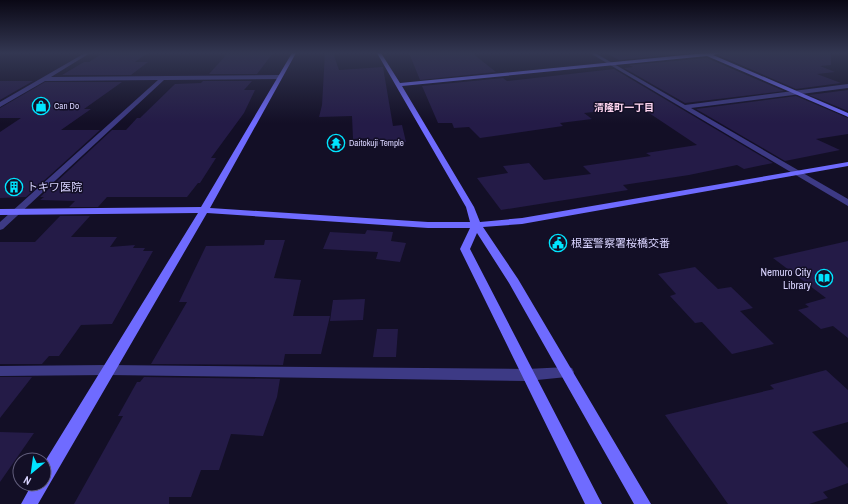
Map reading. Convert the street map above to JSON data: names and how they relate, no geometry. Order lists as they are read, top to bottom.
{
  "districts": ["清隆町一丁目"],
  "places": {
    "shop": ["Can Do"],
    "temple": ["Daitokuji Temple"],
    "building": ["トキワ医院"],
    "public building": ["根室警察署桜橋交番"],
    "library": ["Nemuro City Library"]
  },
  "north": "bottom left"
}
